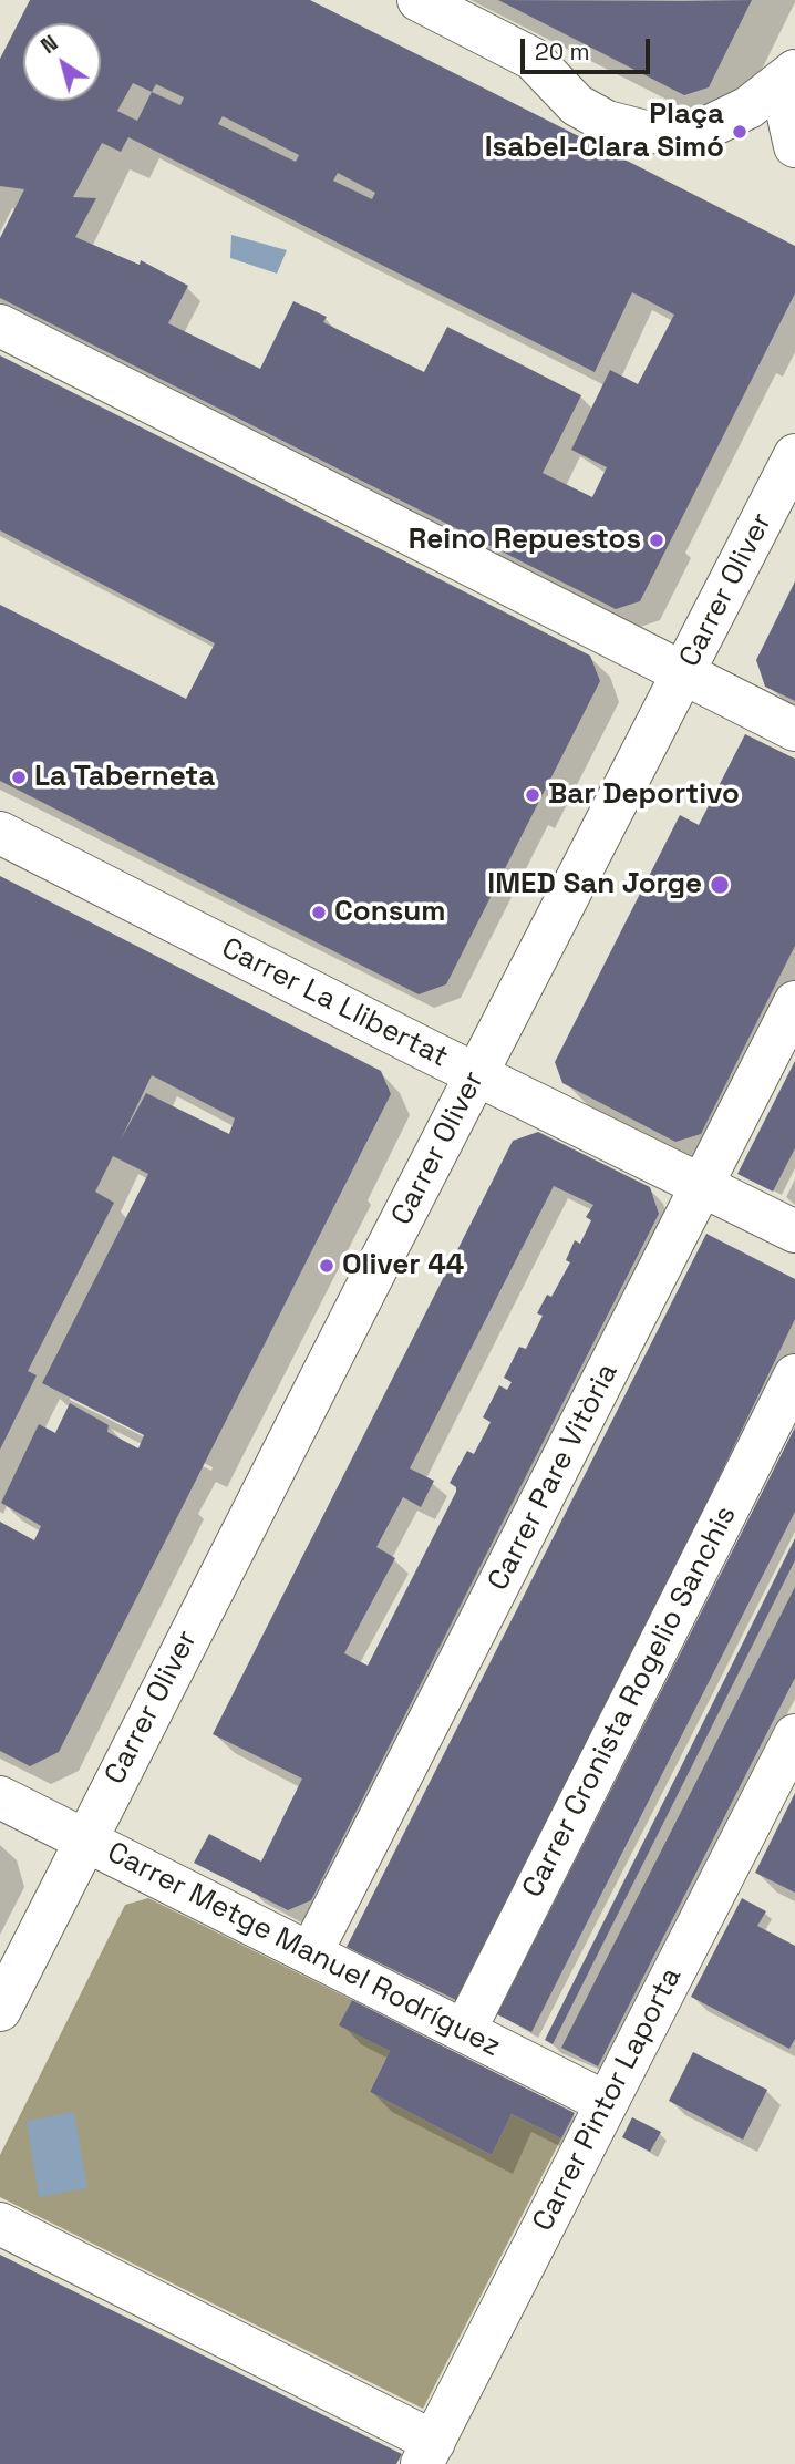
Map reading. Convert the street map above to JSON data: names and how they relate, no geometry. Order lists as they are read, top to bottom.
{
  "streets": {
    "street": [
      "Carrer Oliver",
      "Carrer La Llibertat",
      "Carrer Pare Vitòria",
      "Carrer Cronista Rogelio Sanchis",
      "Carrer Metge Manuel Rodríguez",
      "Carrer Pintor Laporta"
    ]
  },
  "crossings": [
    ["Carrer Oliver", "Carrer La Llibertat"],
    ["Carrer Oliver", "Carrer Metge Manuel Rodríguez"],
    ["Carrer La Llibertat", "Carrer Pare Vitòria"],
    ["Carrer Pare Vitòria", "Carrer Metge Manuel Rodríguez"],
    ["Carrer Cronista Rogelio Sanchis", "Carrer Metge Manuel Rodríguez"],
    ["Carrer Metge Manuel Rodríguez", "Carrer Pintor Laporta"]
  ],
  "places": [
    "Plaça Isabel-Clara Simó",
    "Reino Repuestos",
    "La Taberneta",
    "Bar Deportivo",
    "IMED San Jorge",
    "Consum",
    "Oliver 44"
  ],
  "scale_bar": "20 m",
  "north": "top left"
}
